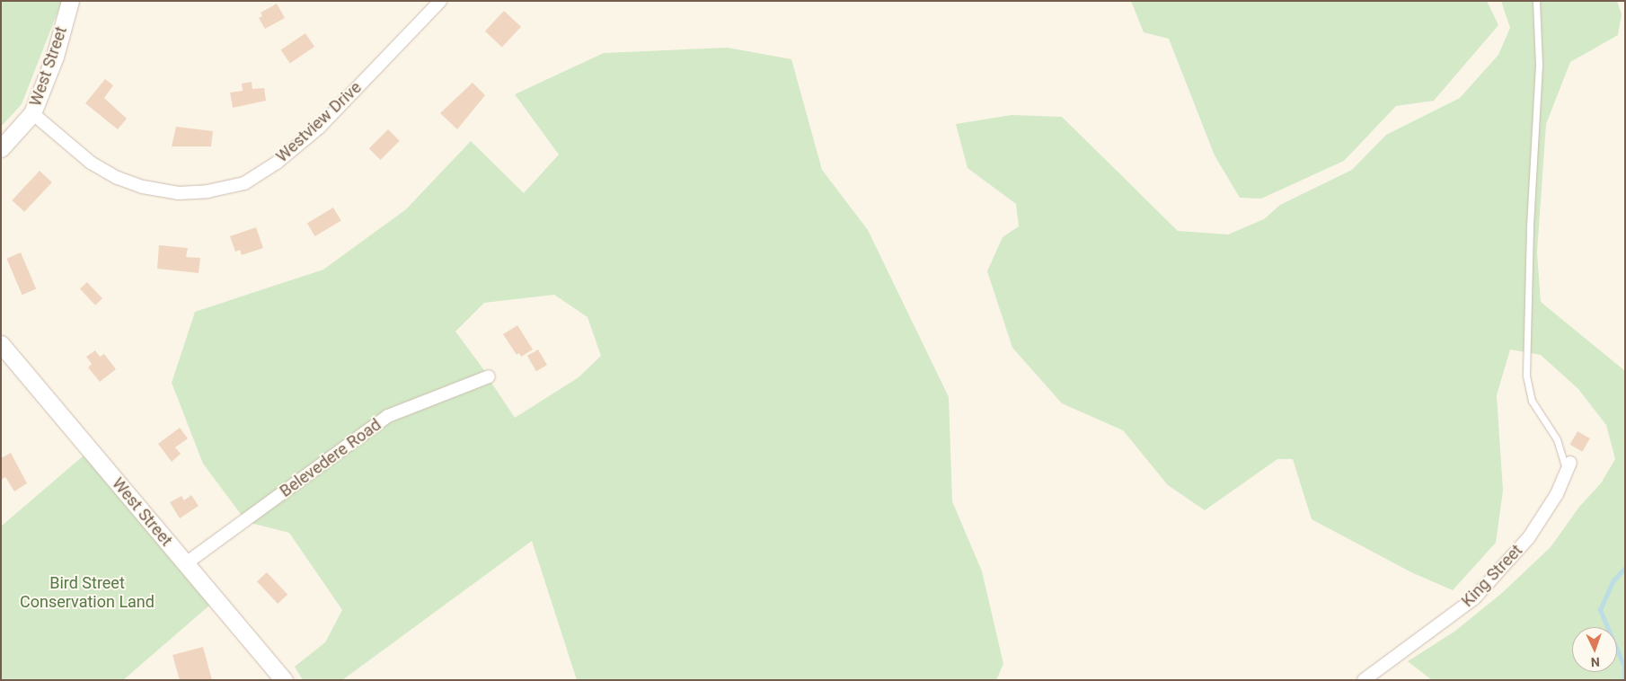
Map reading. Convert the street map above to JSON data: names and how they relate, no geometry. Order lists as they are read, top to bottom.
{
  "streets": {
    "street": [
      "West Street",
      "Westview Drive",
      "Belevedere Road",
      "King Street"
    ]
  },
  "crossings": [
    ["West Street", "Westview Drive"],
    ["West Street", "Belevedere Road"]
  ],
  "parks": ["Bird Street Conservation Land"],
  "north": "bottom"
}
